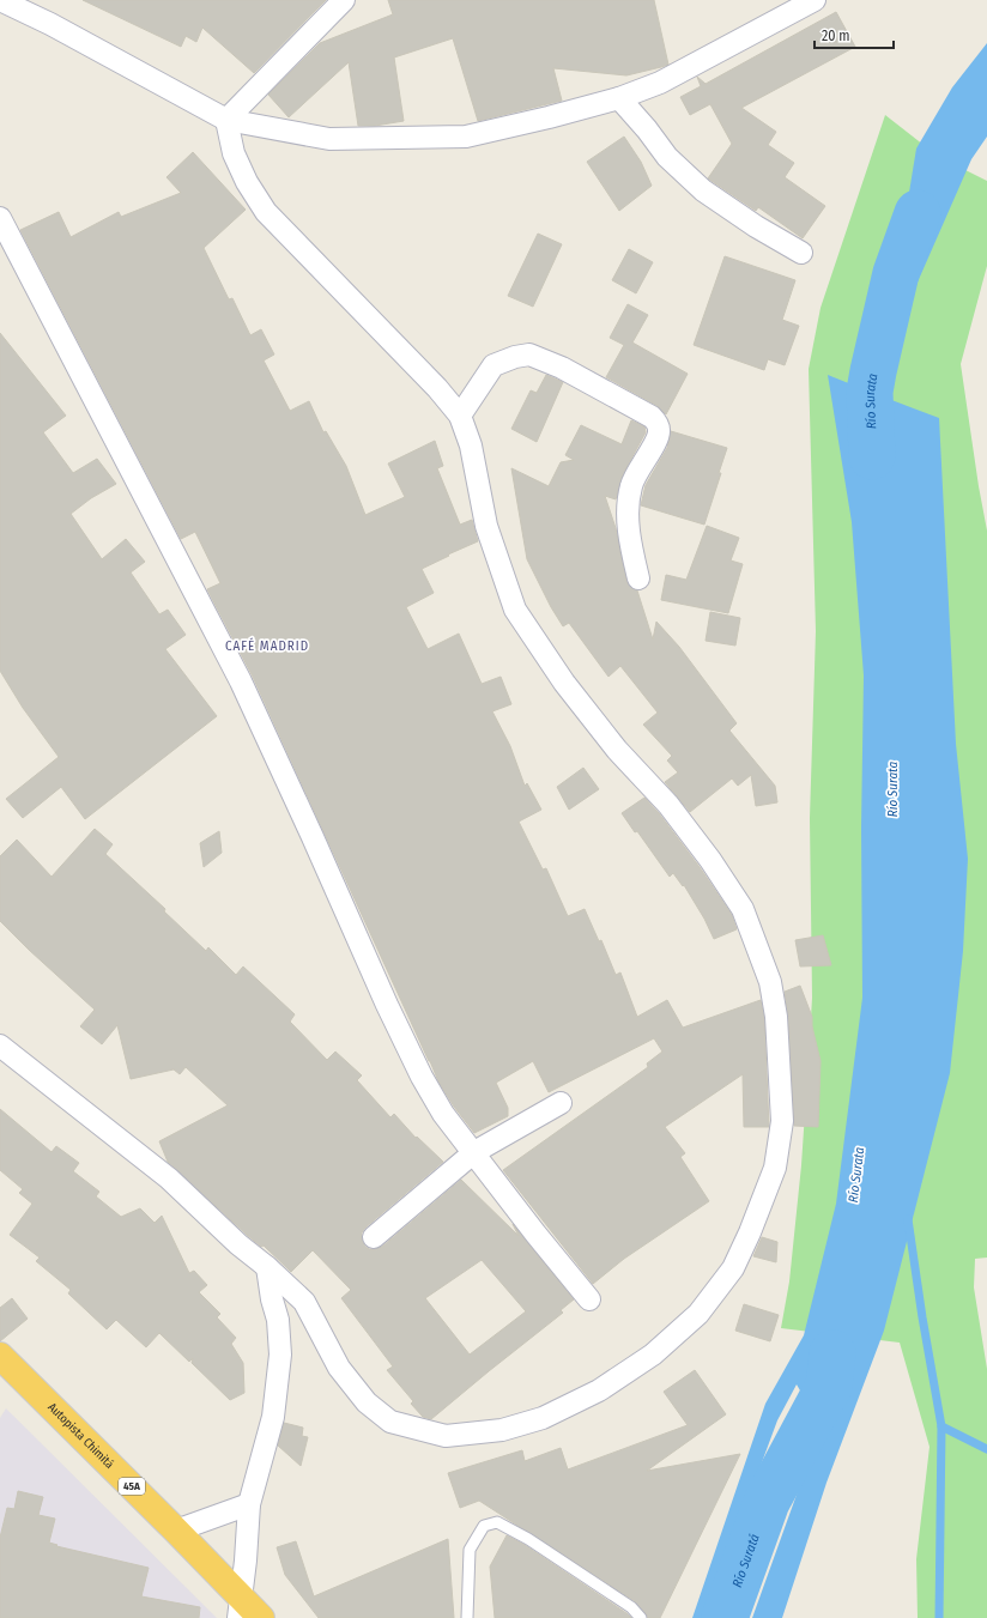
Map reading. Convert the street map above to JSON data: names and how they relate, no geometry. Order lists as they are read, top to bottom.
{
  "streets": {
    "highway": ["Autopista Chimitá", "45A"]
  },
  "districts": ["CAFÉ MADRID"],
  "water": ["Río Surata", "Río Suratá"],
  "scale_bar": "20 m"
}
